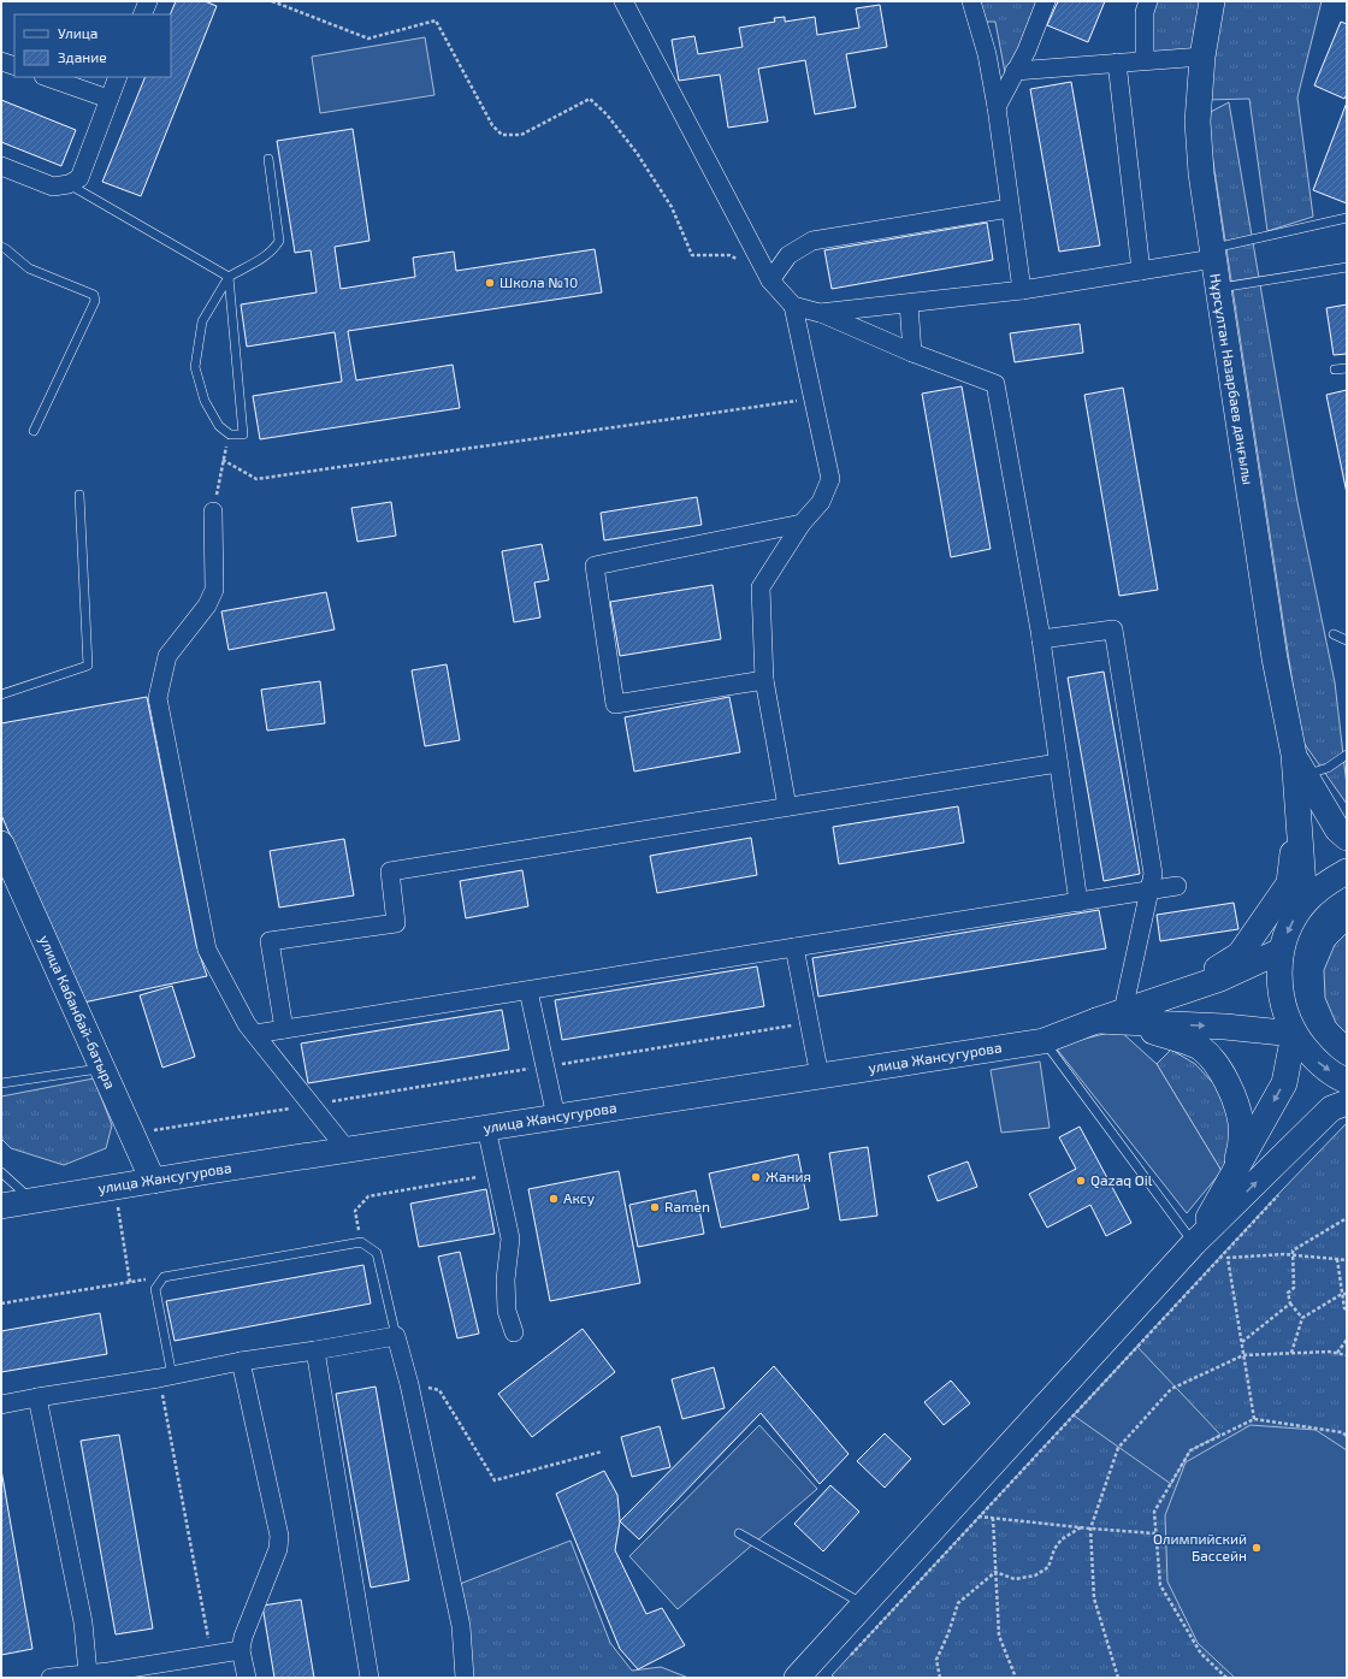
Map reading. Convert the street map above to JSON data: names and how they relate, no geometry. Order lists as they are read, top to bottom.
{
  "streets": {
    "main road": ["Нұрсұлтан Назарбаев даңғылы", "улица Кабанбай-батыра", "улица Жансугурова"]
  },
  "crossings": [
    ["улица Кабанбай-батыра", "улица Жансугурова"]
  ],
  "places": [
    "Школа №10",
    "Жания",
    "Qazaq Oil",
    "Аксу",
    "Ramen",
    "Олимпийский Бассейн"
  ],
  "legend": ["Улица", "Здание"]
}
